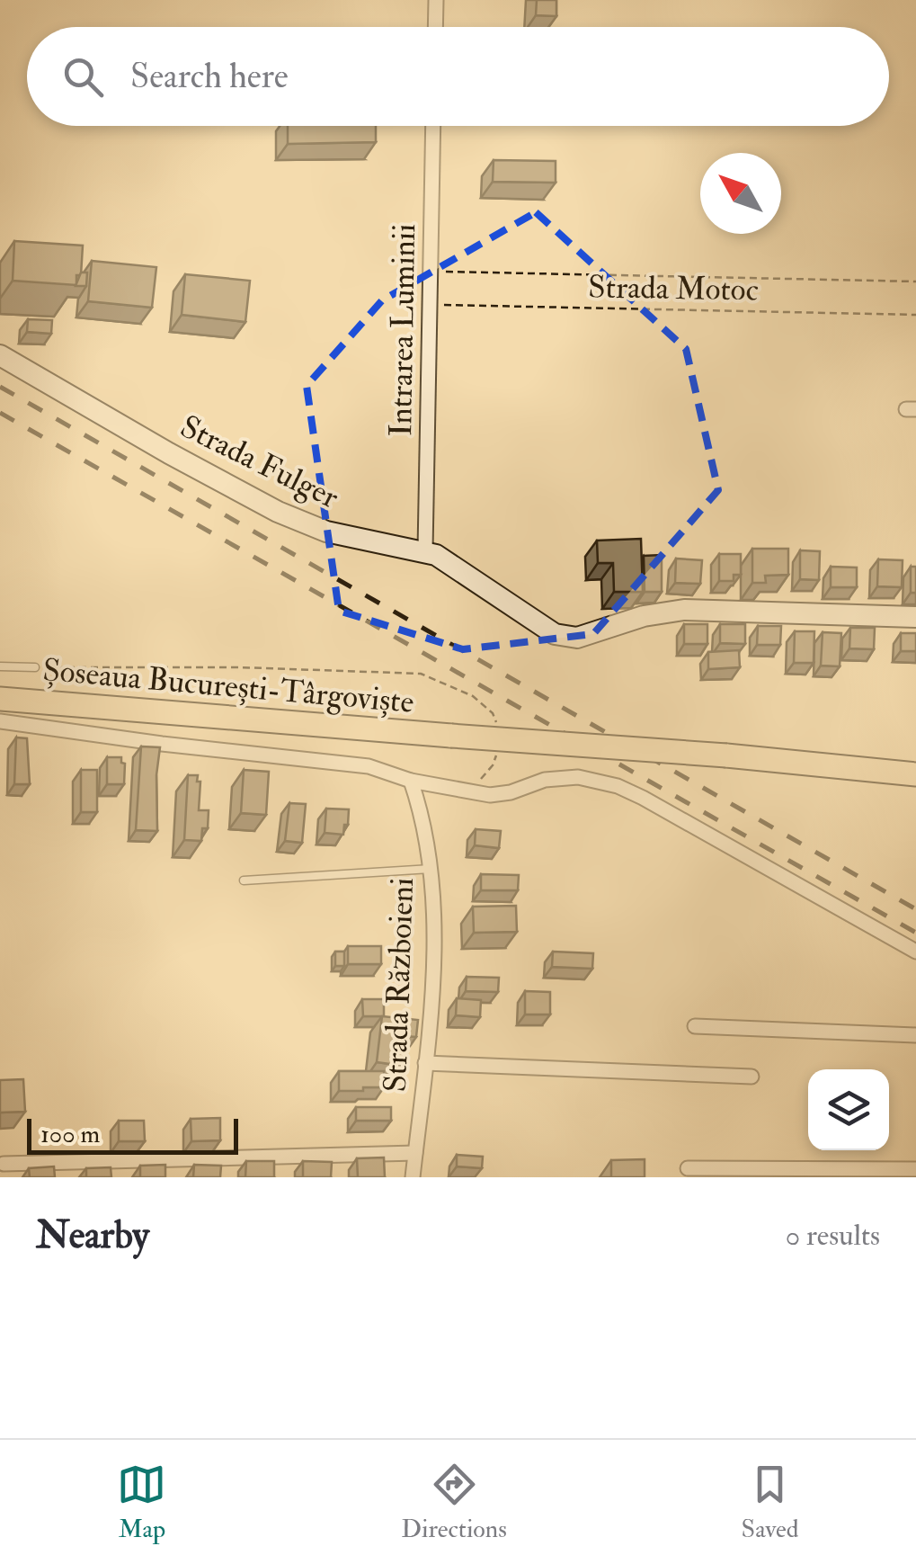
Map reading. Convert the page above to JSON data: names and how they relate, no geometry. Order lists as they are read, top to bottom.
{
  "streets": {
    "main road": ["Șoseaua București-Târgoviște"],
    "street": ["Intrarea Luminii", "Strada Fulger", "Strada Războieni"],
    "path": ["Strada Motoc"]
  },
  "crossings": [
    ["Strada Motoc", "Intrarea Luminii"],
    ["Intrarea Luminii", "Strada Fulger"]
  ],
  "scale_bar": "100 m",
  "north": "top left",
  "page": {
    "search": "Search here",
    "scale": "100 m",
    "heading": ["Nearby", "0 results"],
    "nav": ["Map", "Directions", "Saved"]
  }
}
